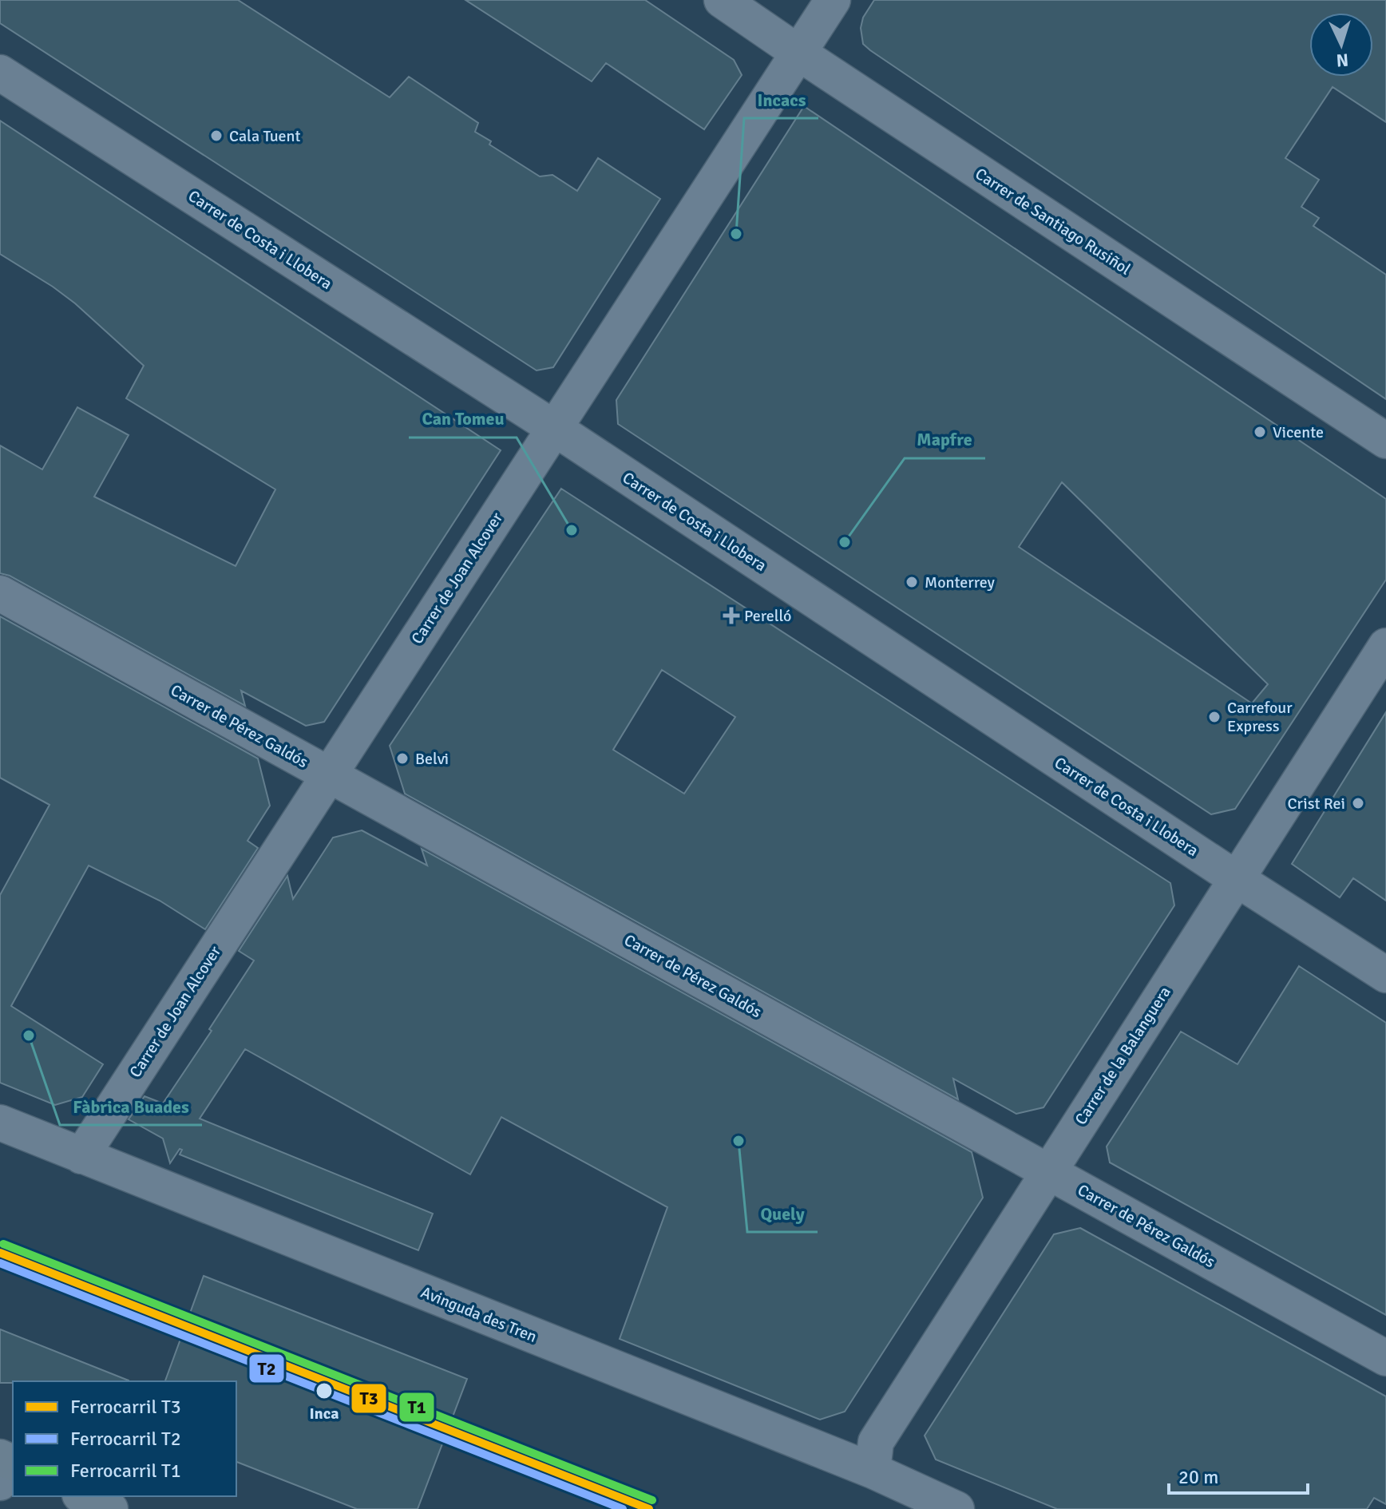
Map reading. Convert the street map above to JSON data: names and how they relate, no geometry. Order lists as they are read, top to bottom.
{
  "streets": {
    "street": [
      "Carrer de Santiago Rusiñol",
      "Carrer de Costa i Llobera",
      "Carrer de Joan Alcover",
      "Carrer de Pérez Galdós",
      "Carrer de la Balanguera",
      "Avinguda des Tren"
    ]
  },
  "crossings": [
    ["Carrer de Santiago Rusiñol", "Carrer de Joan Alcover"],
    ["Carrer de Costa i Llobera", "Carrer de Joan Alcover"],
    ["Carrer de Costa i Llobera", "Carrer de la Balanguera"],
    ["Carrer de Joan Alcover", "Carrer de Pérez Galdós"],
    ["Carrer de Joan Alcover", "Avinguda des Tren"],
    ["Carrer de Pérez Galdós", "Carrer de la Balanguera"],
    ["Carrer de la Balanguera", "Avinguda des Tren"]
  ],
  "places": {
    "other": [
      "Cala Tuent",
      "Incacs",
      "Vicente",
      "Can Tomeu",
      "Mapfre",
      "Monterrey",
      "Carrefour Express",
      "Belvi",
      "Crist Rei",
      "Fàbrica Buades",
      "Quely",
      "Inca"
    ],
    "health": ["Perelló"]
  },
  "lines": ["rail line T1", "rail line T3", "rail line T2"],
  "legend": ["Ferrocarril T3", "Ferrocarril T2", "Ferrocarril T1"],
  "scale_bar": "20 m",
  "north": "bottom"
}
